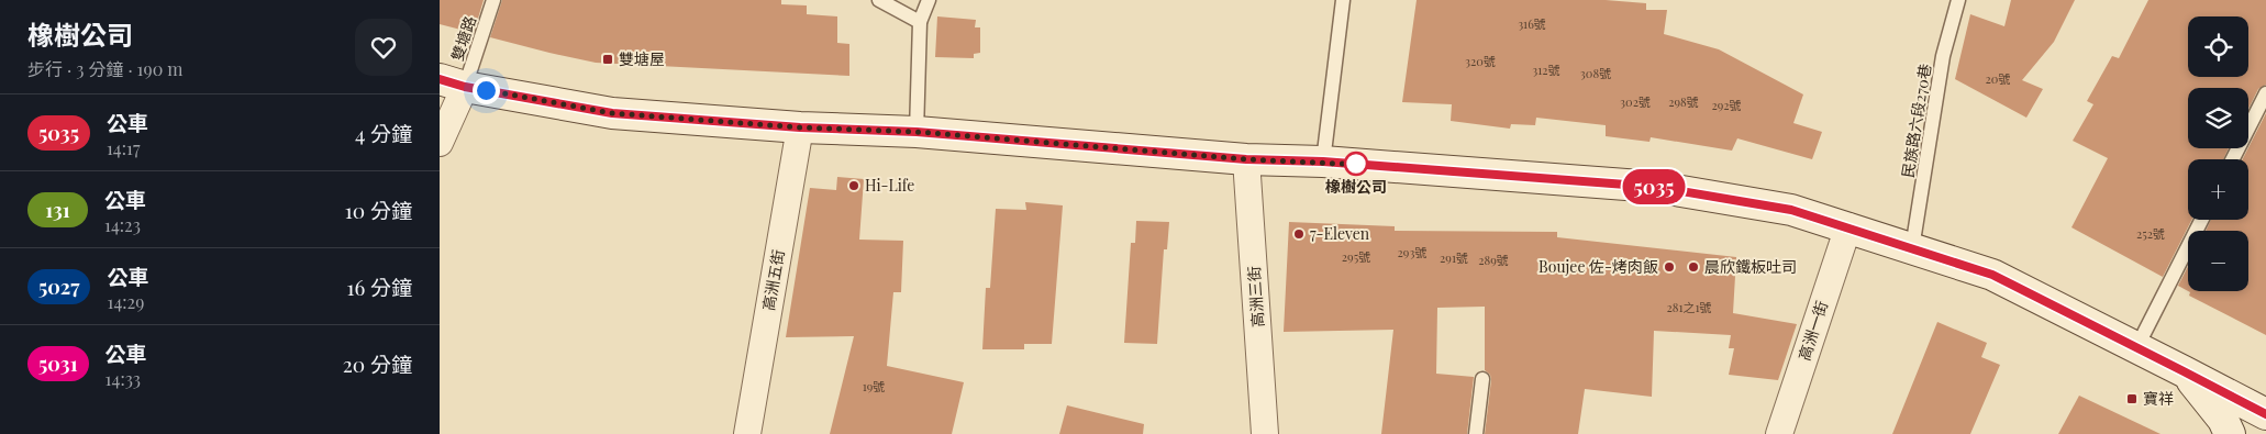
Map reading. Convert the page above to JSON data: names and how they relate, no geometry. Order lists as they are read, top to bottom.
{
  "streets": {
    "street": ["高洲五街", "高洲三街", "高洲一街"],
    "lane": ["雙塘路", "民族路六段270巷"]
  },
  "places": {
    "transit": ["雙塘屋", "寶祥"],
    "other": [
      "橡樹公司",
      "Hi-Life",
      "7-Eleven",
      "Boujee 佐-烤肉飯",
      "晨欣鐵板吐司"
    ]
  },
  "lines": ["bus line 5035"],
  "house_numbers": [
    "316號",
    "320號",
    "312號",
    "308號",
    "20號",
    "302號",
    "298號",
    "292號",
    "252號",
    "293號",
    "295號",
    "291號",
    "289號",
    "281之1號",
    "19號"
  ],
  "page": {
    "heading": ["橡樹公司", "步行 · 3 分鐘 · 190 m"],
    "on_map": "5035",
    "map_buttons": ["+", "−"],
    "list": [
      {
        "mark": "5035",
        "name": "公車",
        "note": "14:17",
        "value": "4 分鐘"
      },
      {
        "mark": "131",
        "name": "公車",
        "note": "14:23",
        "value": "10 分鐘"
      },
      {
        "mark": "5027",
        "name": "公車",
        "note": "14:29",
        "value": "16 分鐘"
      },
      {
        "mark": "5031",
        "name": "公車",
        "note": "14:33",
        "value": "20 分鐘"
      }
    ]
  }
}
